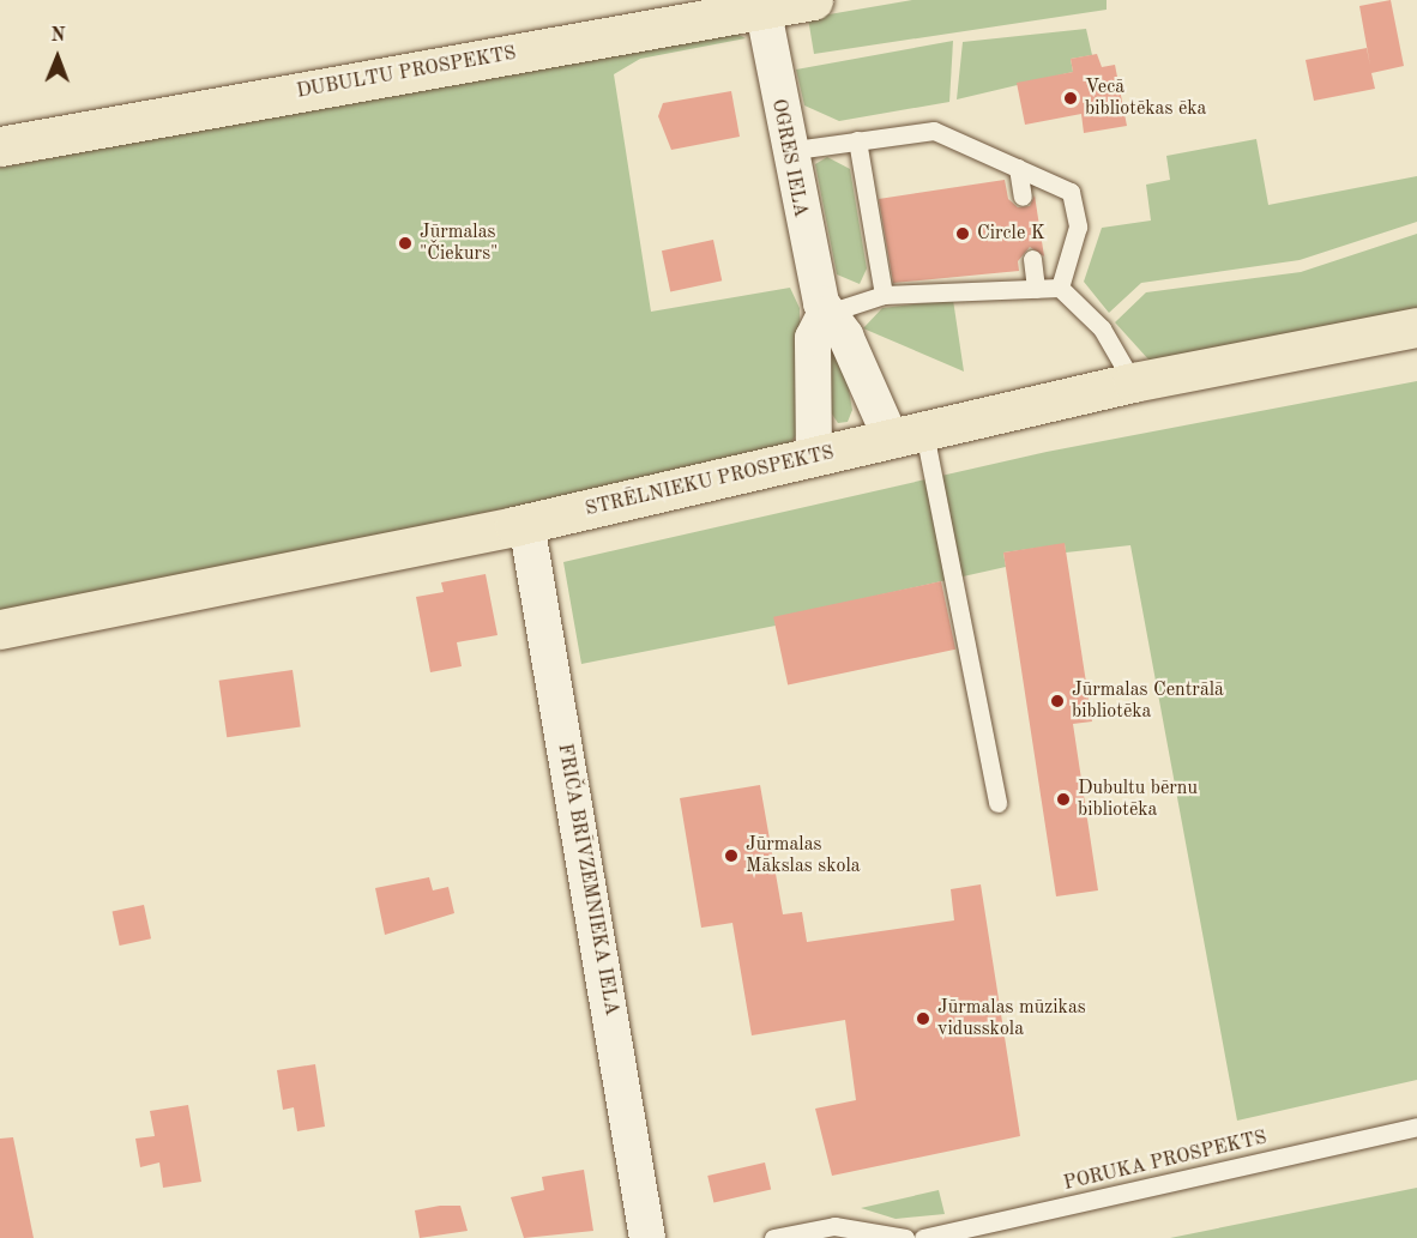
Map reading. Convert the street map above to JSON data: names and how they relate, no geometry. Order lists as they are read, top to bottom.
{
  "streets": {
    "main road": ["DUBULTU PROSPEKTS", "STRĒLNIEKU PROSPEKTS"],
    "street": ["OGRES IELA", "FRIČA BRĪVZEMNIEKA IELA"],
    "lane": ["PORUKA PROSPEKTS"]
  },
  "crossings": [
    ["DUBULTU PROSPEKTS", "OGRES IELA"],
    ["OGRES IELA", "STRĒLNIEKU PROSPEKTS"],
    ["STRĒLNIEKU PROSPEKTS", "FRIČA BRĪVZEMNIEKA IELA"]
  ],
  "places": [
    "Vecā bibliotēkas ēka",
    "Circle K",
    "Jūrmalas \"Čiekurs\"",
    "Jūrmalas Centrālā bibliotēka",
    "Dubultu bērnu bibliotēka",
    "Jūrmalas Mākslas skola",
    "Jūrmalas mūzikas vidusskola"
  ],
  "north": "top"
}
